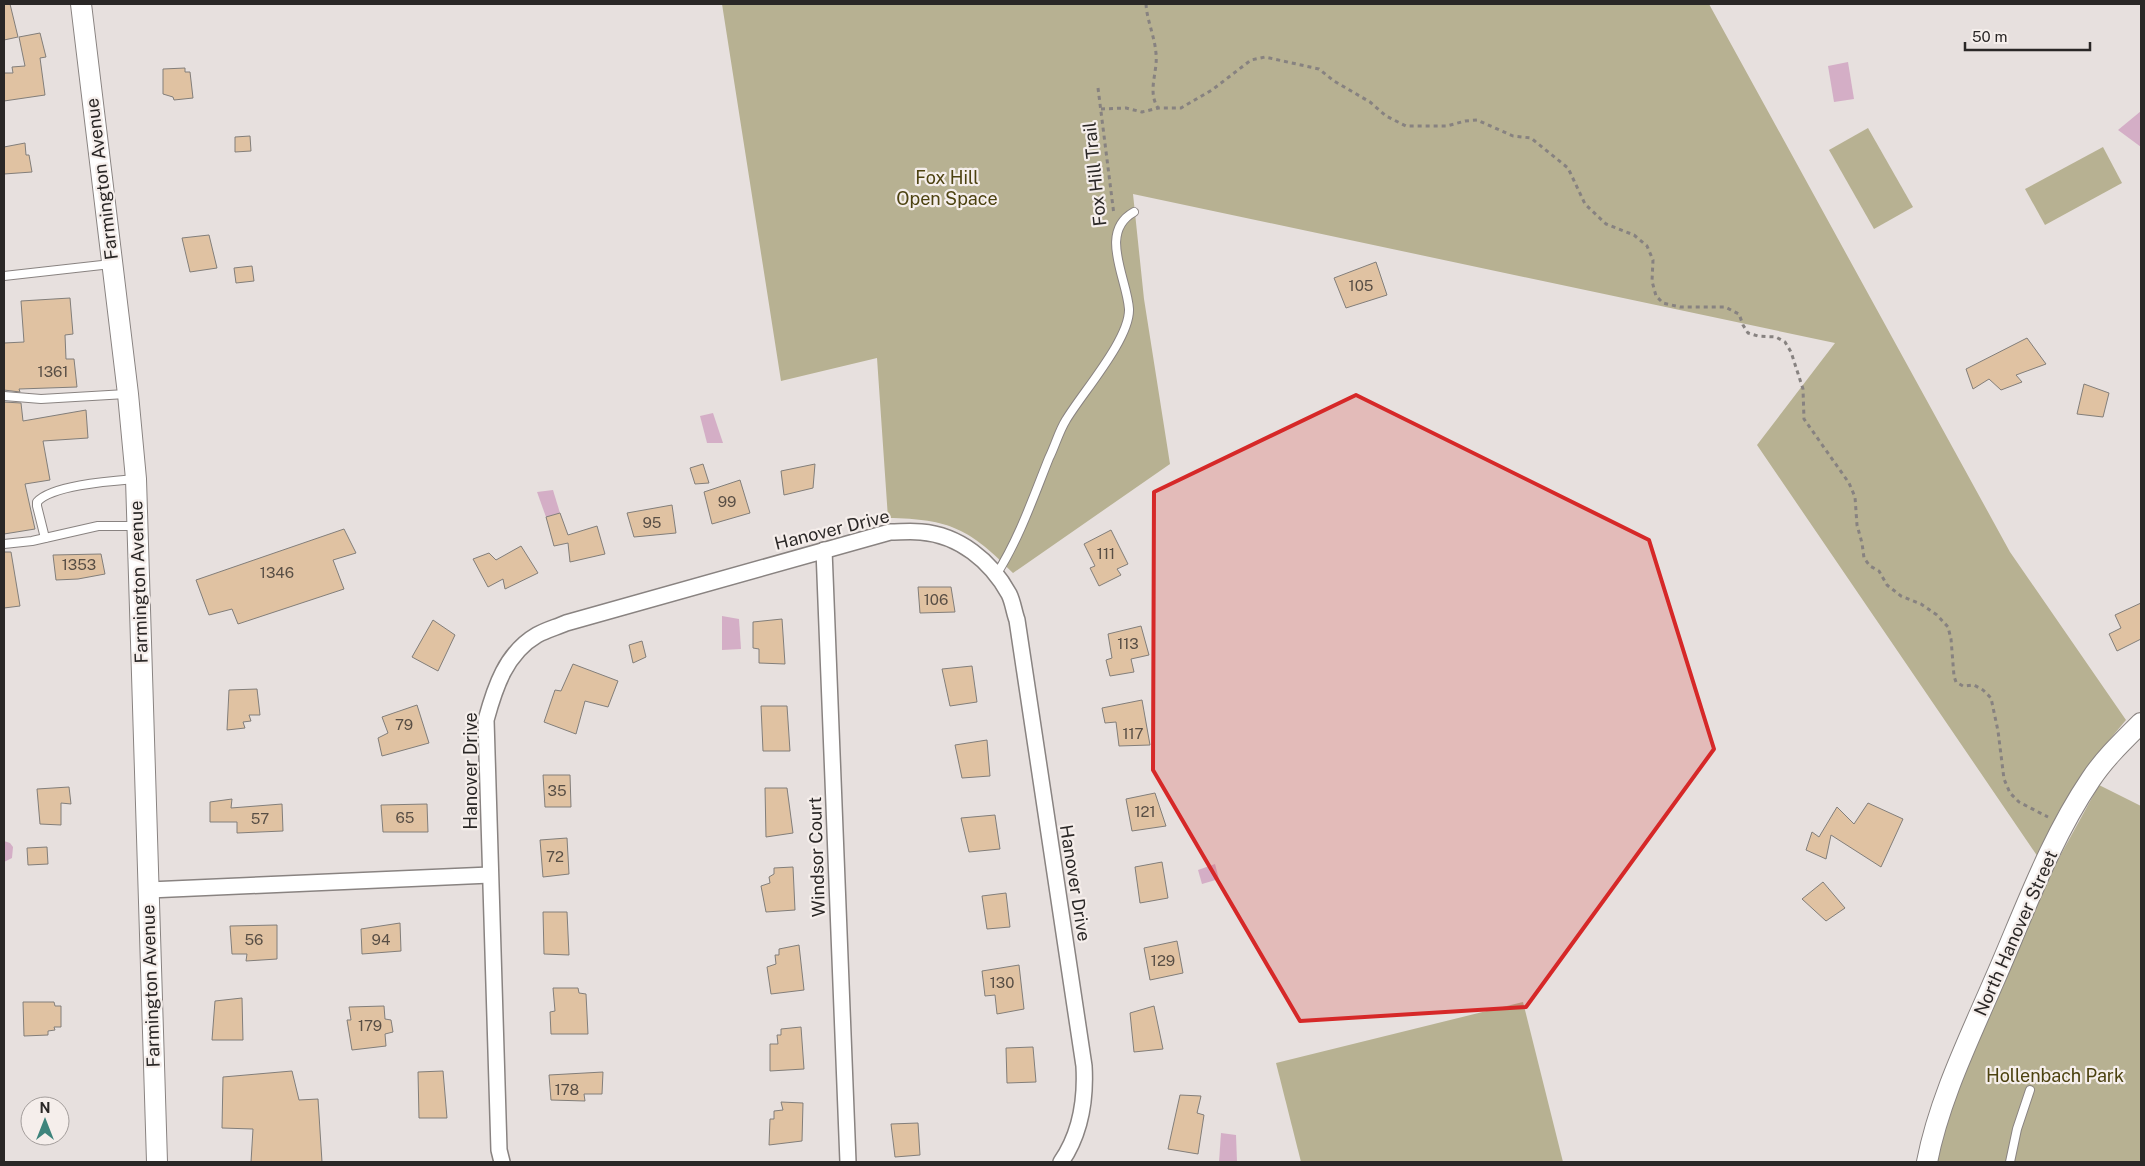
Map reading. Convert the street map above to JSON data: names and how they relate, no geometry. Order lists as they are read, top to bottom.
{
  "streets": {
    "street": [
      "Farmington Avenue",
      "Hanover Drive",
      "Windsor Court",
      "North Hanover Street"
    ],
    "path": ["Fox Hill Trail"]
  },
  "crossings": [
    ["Fox Hill Trail", "North Hanover Street"],
    ["Hanover Drive", "Windsor Court"]
  ],
  "parks": ["Fox Hill Open Space", "Hollenbach Park"],
  "house_numbers": [
    "105",
    "1361",
    "99",
    "95",
    "111",
    "1353",
    "1346",
    "106",
    "113",
    "79",
    "117",
    "35",
    "121",
    "65",
    "57",
    "72",
    "56",
    "94",
    "129",
    "130",
    "179",
    "178"
  ],
  "scale_bar": "50 m",
  "north": "top"
}
